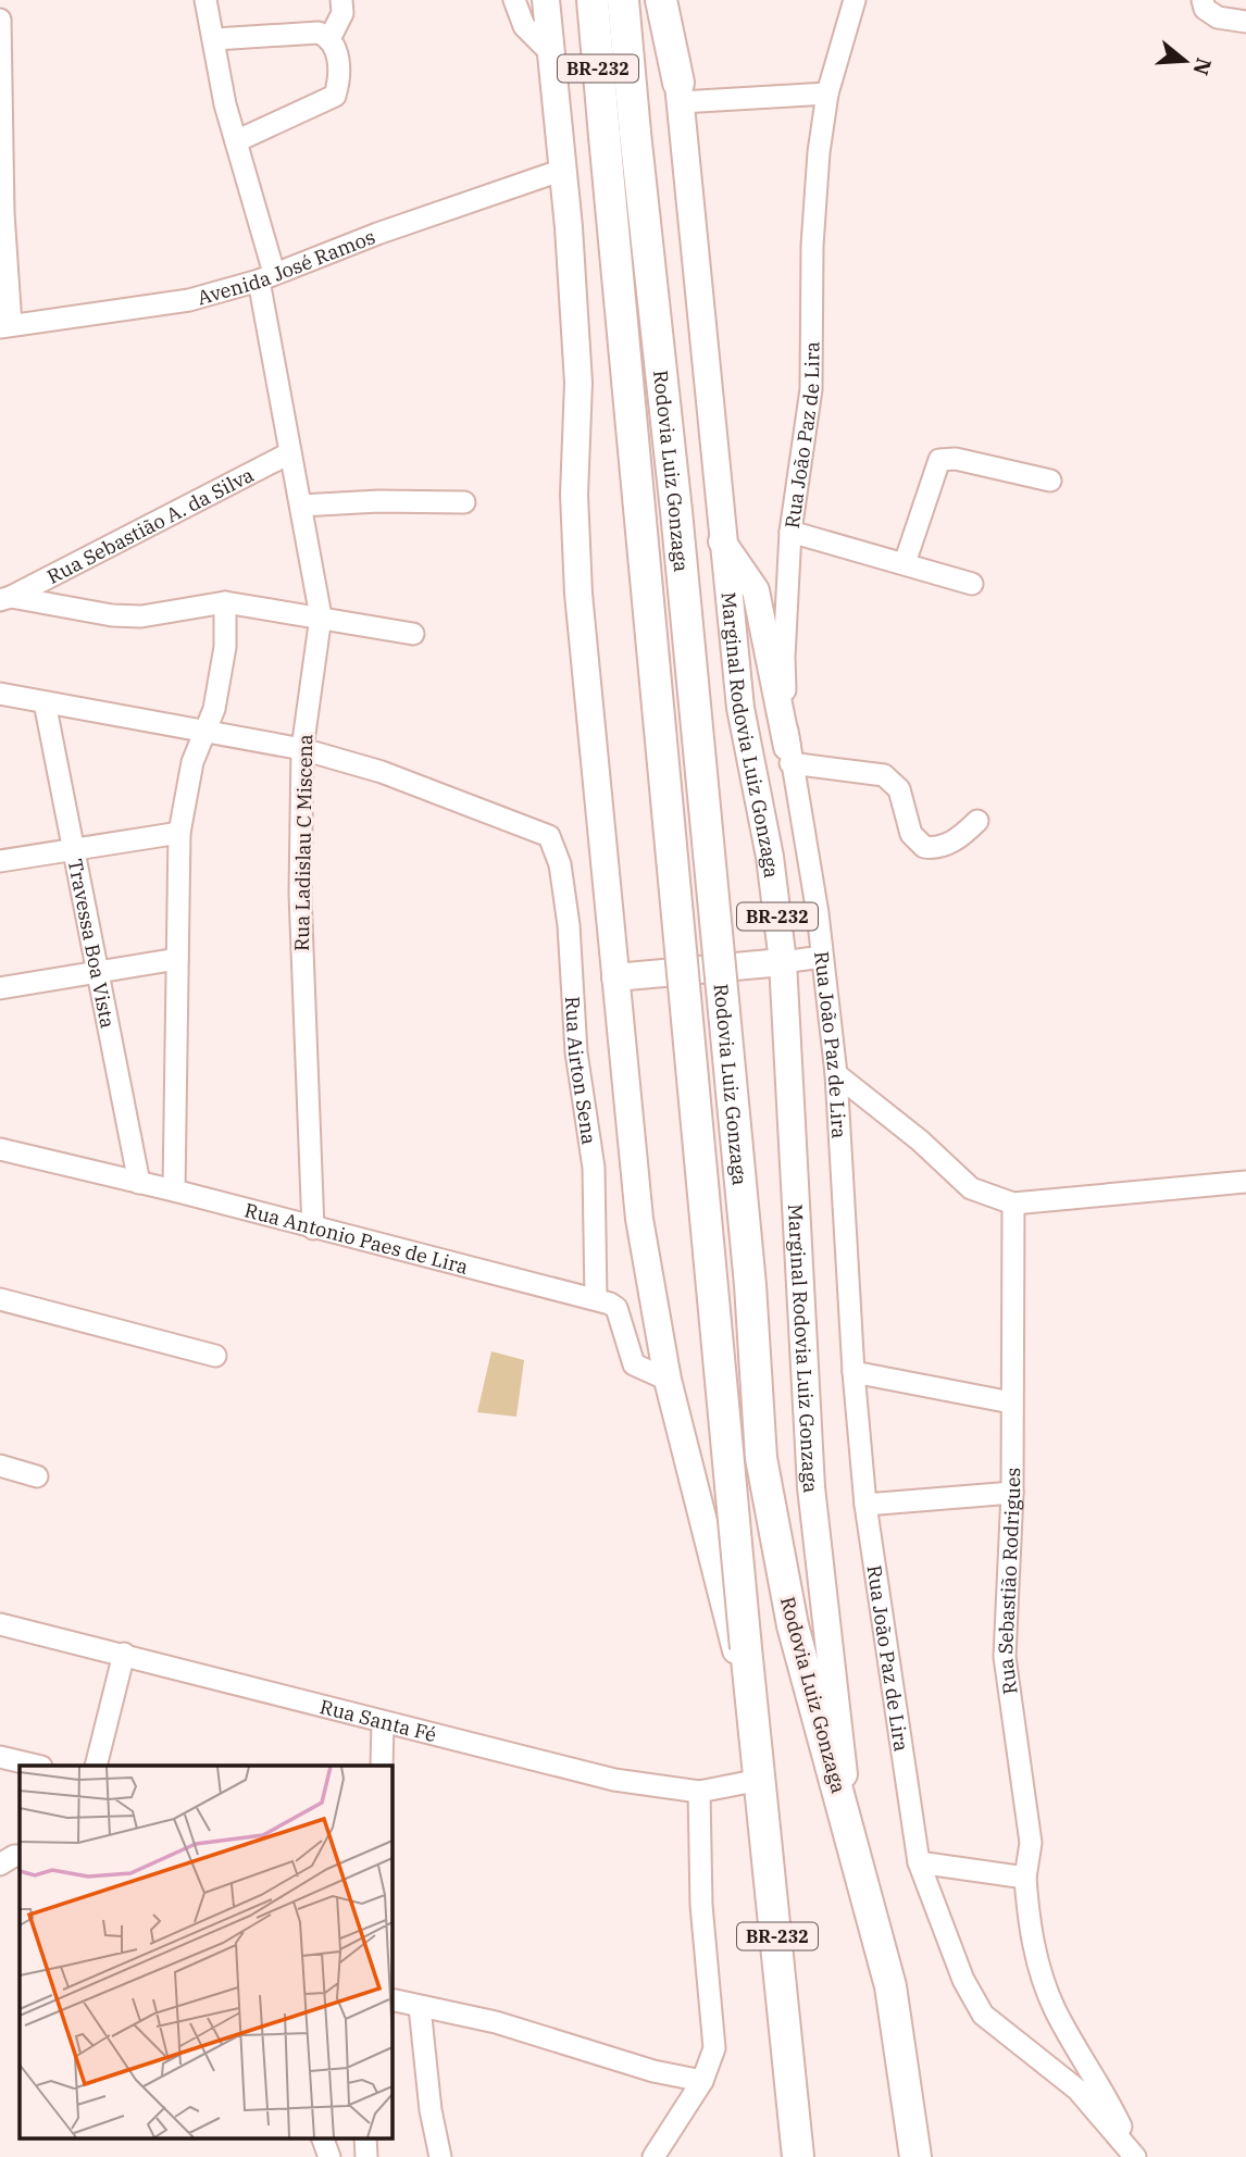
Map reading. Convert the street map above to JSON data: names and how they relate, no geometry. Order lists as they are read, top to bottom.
{
  "streets": {
    "highway": ["BR-232", "Rodovia Luiz Gonzaga"],
    "main road": ["Marginal Rodovia Luiz Gonzaga"],
    "street": [
      "Avenida José Ramos",
      "Rua João Paz de Lira",
      "Rua Sebastião A. da Silva",
      "Rua Ladislau C Miscena",
      "Travessa Boa Vista",
      "Rua Airton Sena",
      "Rua Antonio Paes de Lira",
      "Rua Sebastião Rodrigues",
      "Rua Santa Fé"
    ]
  },
  "crossings": [
    ["BR-232", "Avenida José Ramos"],
    ["BR-232", "Rodovia Luiz Gonzaga"],
    ["BR-232", "Rua Antonio Paes de Lira"],
    ["Avenida José Ramos", "Rua Ladislau C Miscena"],
    ["Rua João Paz de Lira", "Rua Sebastião Rodrigues"],
    ["Rodovia Luiz Gonzaga", "Marginal Rodovia Luiz Gonzaga"],
    ["Rodovia Luiz Gonzaga", "Rua Santa Fé"],
    ["Rua Sebastião A. da Silva", "Rua Ladislau C Miscena"],
    ["Rua Ladislau C Miscena", "Rua Airton Sena"],
    ["Rua Ladislau C Miscena", "Rua Antonio Paes de Lira"],
    ["Travessa Boa Vista", "Rua Antonio Paes de Lira"],
    ["Rua Airton Sena", "Rua Antonio Paes de Lira"]
  ],
  "north": "right"
}
